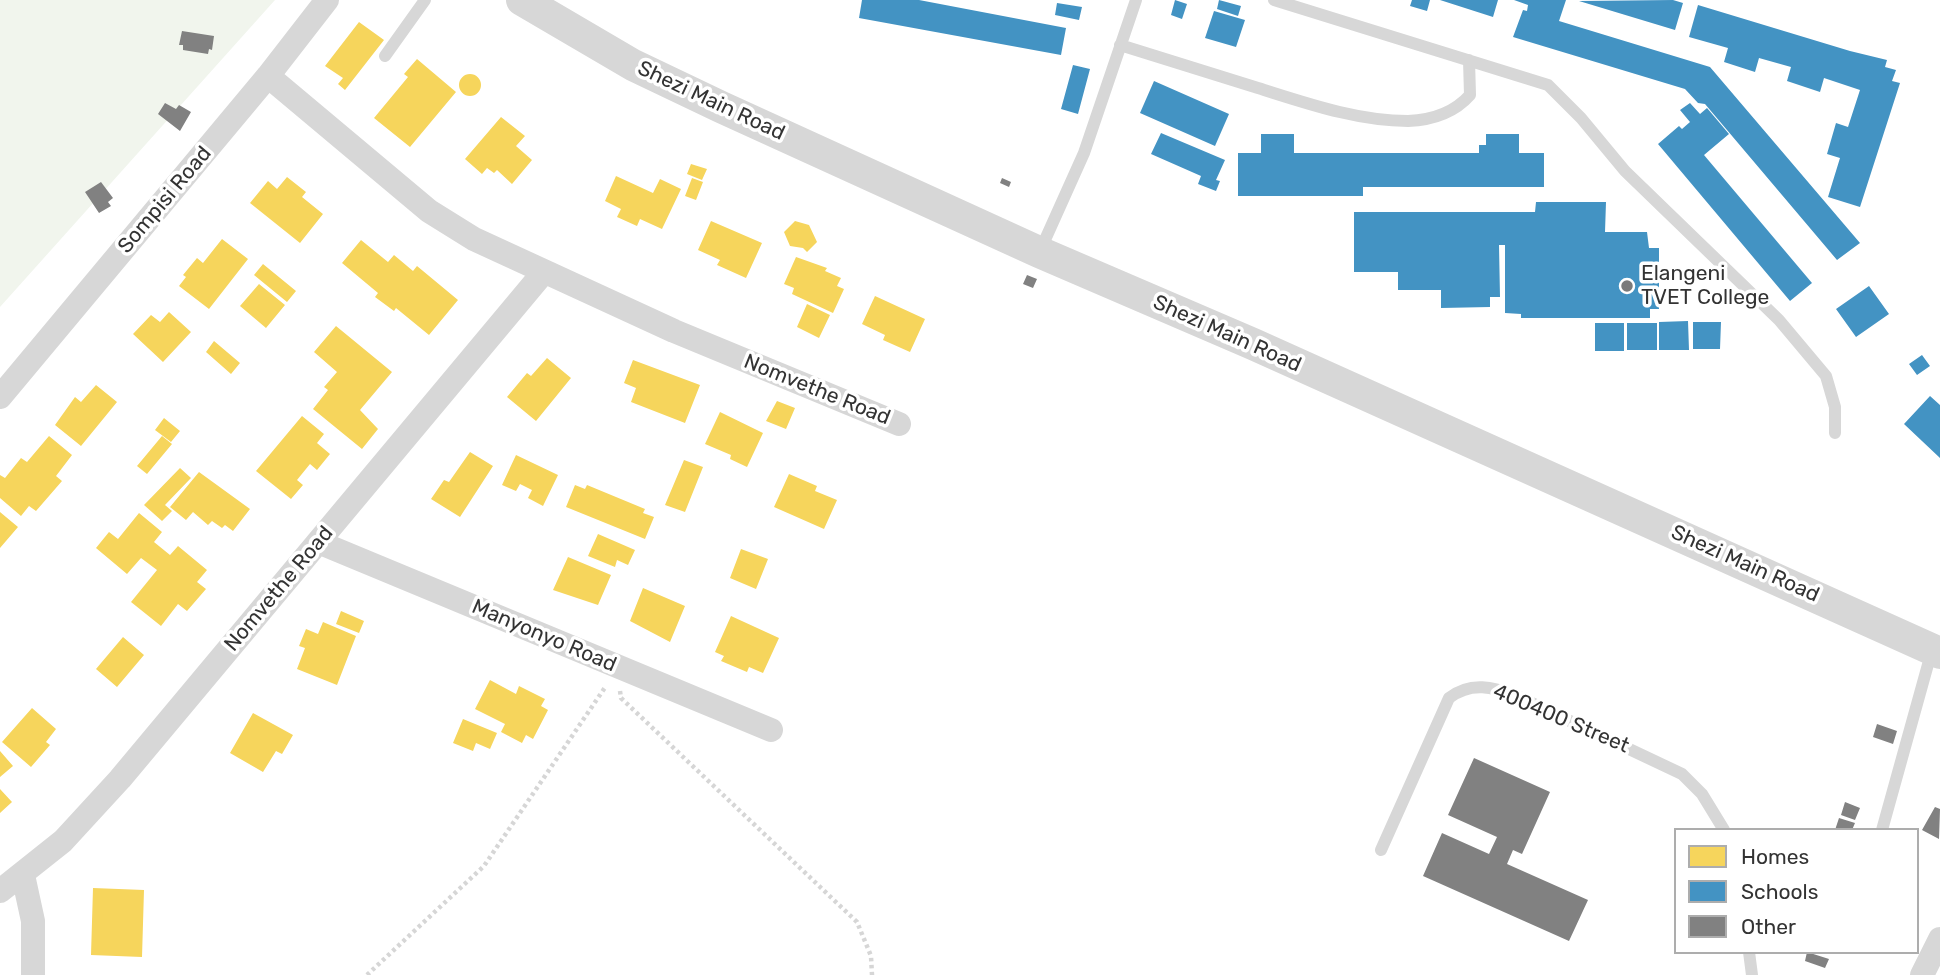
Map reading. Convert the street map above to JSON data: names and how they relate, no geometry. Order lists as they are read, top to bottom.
{
  "streets": {
    "street": [
      "Shezi Main Road",
      "Sompisi Road",
      "Nomvethe Road",
      "Manyonyo Road"
    ],
    "lane": ["400400 Street"]
  },
  "crossings": [
    ["Sompisi Road", "Nomvethe Road"],
    ["Nomvethe Road", "Manyonyo Road"]
  ],
  "places": ["Elangeni TVET College"],
  "legend": ["Homes", "Schools", "Other"]
}
